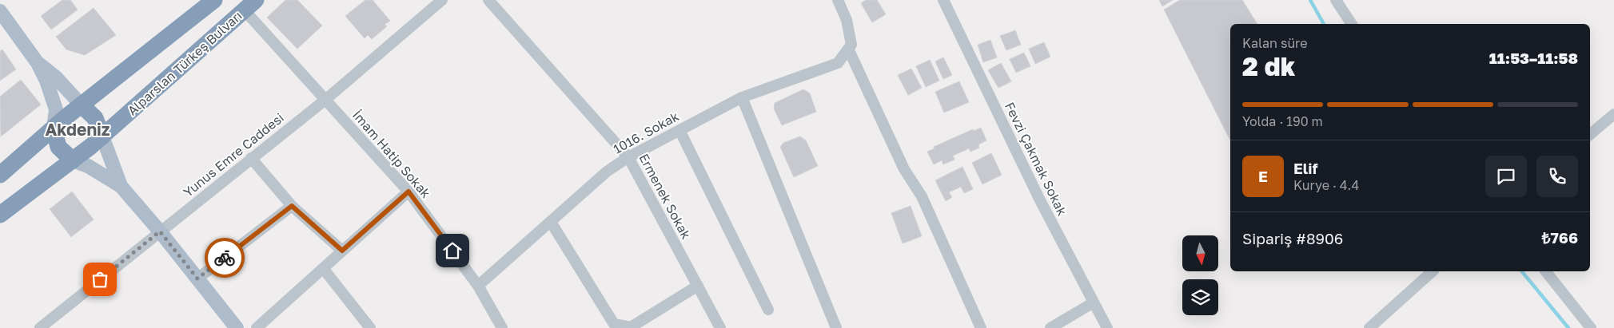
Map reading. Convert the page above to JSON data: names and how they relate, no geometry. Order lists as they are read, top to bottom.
{
  "streets": {
    "highway": ["Alparslan Türkeş Bulvarı"],
    "street": [
      "1016. Sokak",
      "İmam Hatip Sokak",
      "Yunus Emre Caddesi",
      "Fevzi Çakmak Sokak",
      "Ermenek Sokak"
    ]
  },
  "crossings": [
    ["Alparslan Türkeş Bulvarı", "İmam Hatip Sokak"],
    ["1016. Sokak", "İmam Hatip Sokak"],
    ["1016. Sokak", "Ermenek Sokak"],
    ["İmam Hatip Sokak", "Yunus Emre Caddesi"]
  ],
  "districts": ["Akdeniz"],
  "north": "bottom",
  "page": {
    "heading": ["2 dk", "Kalan süre", "11:53–11:58"],
    "panel": [
      "Elif",
      "Kurye · 4.4",
      "Sipariş #8906",
      "₺766"
    ],
    "bar": "Yolda · 190 m",
    "round": "E"
  }
}
